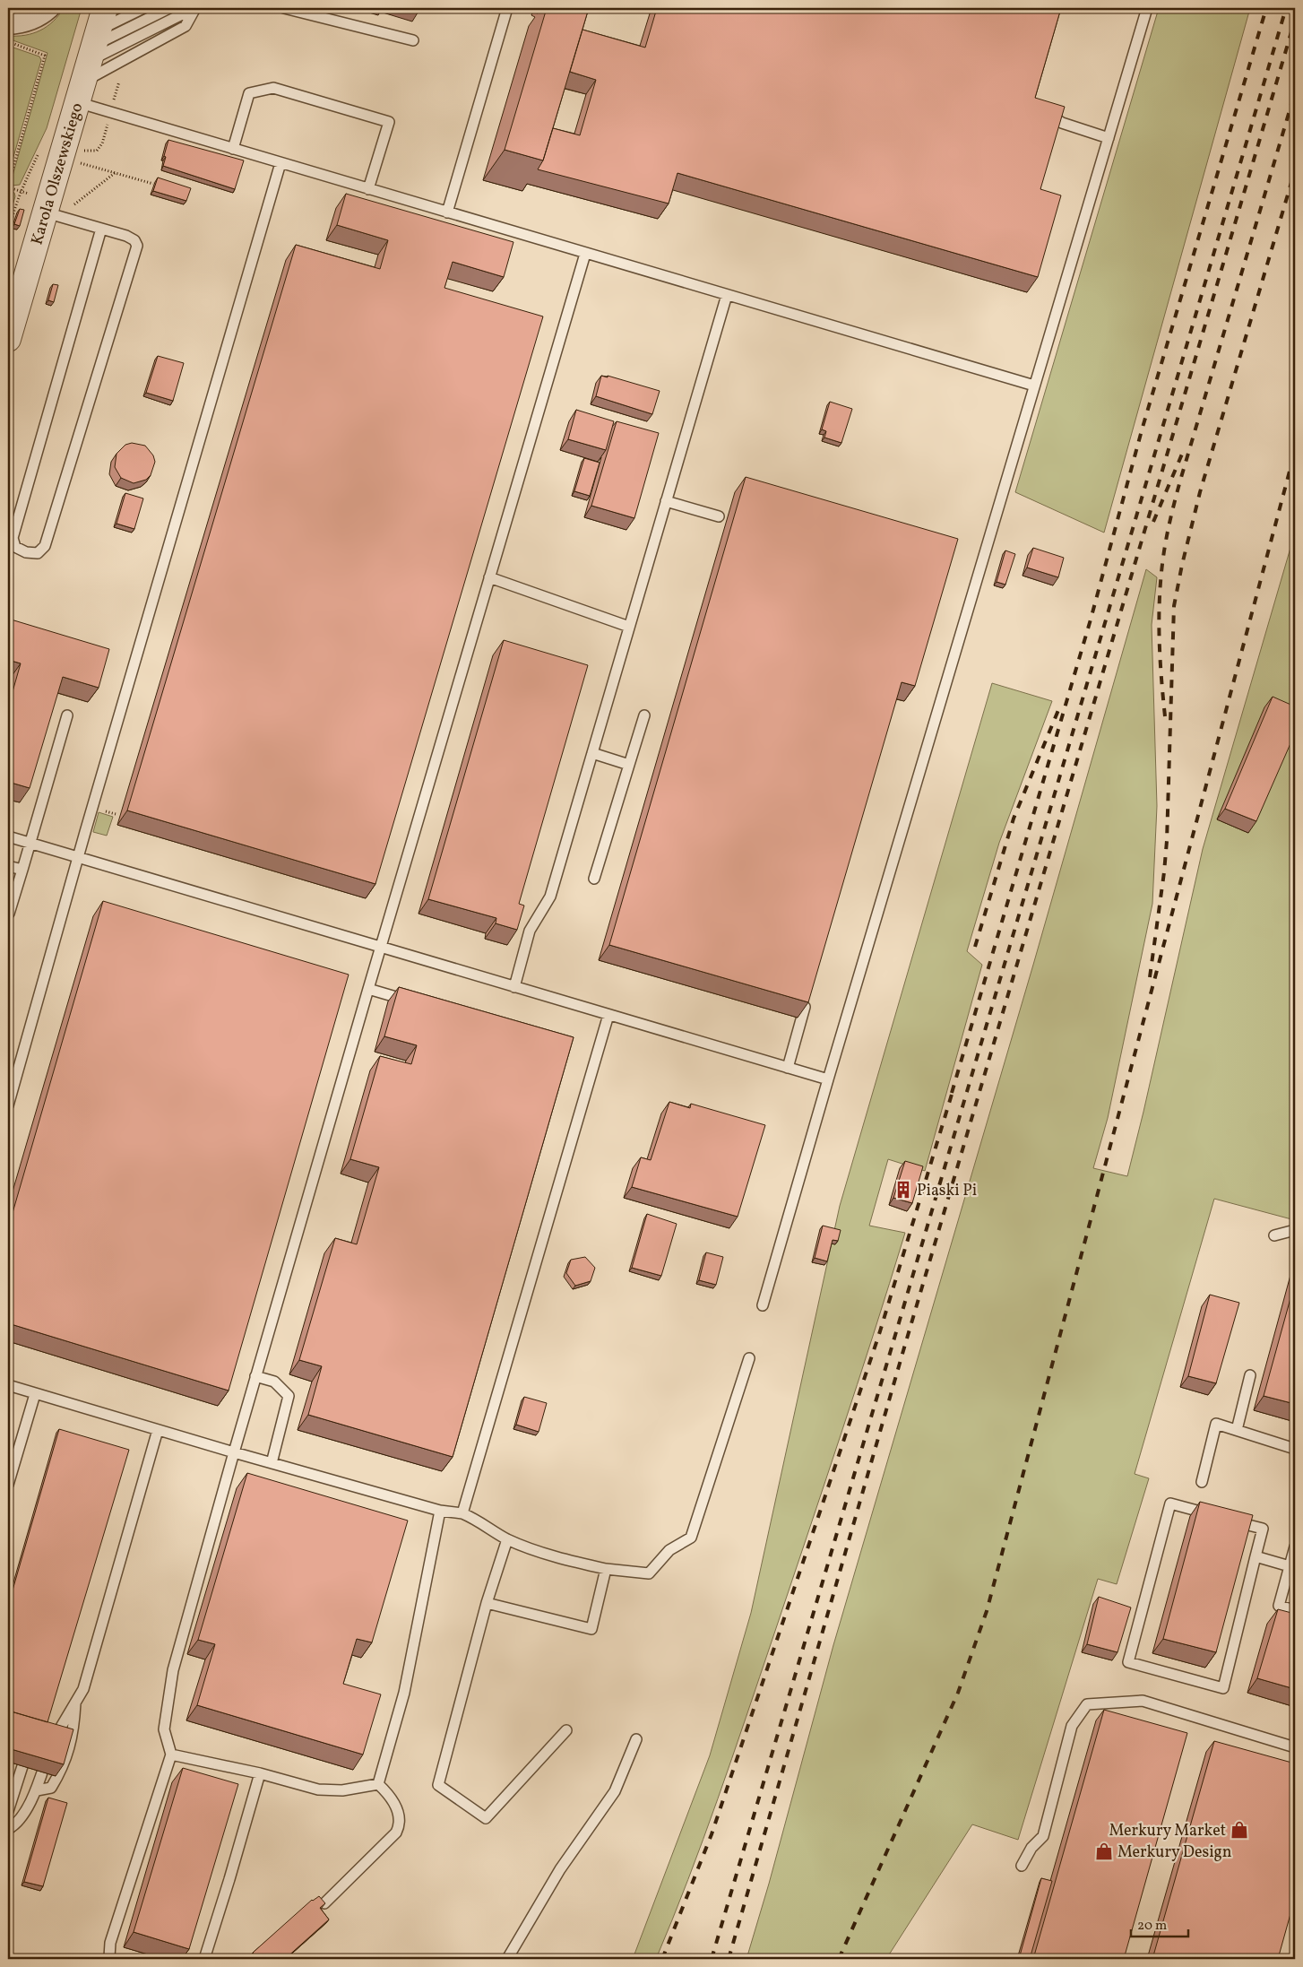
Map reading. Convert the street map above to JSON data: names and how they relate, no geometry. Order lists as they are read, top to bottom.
{
  "streets": {
    "street": ["Karola Olszewskiego"]
  },
  "places": {
    "building": ["Piaski Pi"],
    "shop": ["Merkury Market", "Merkury Design"]
  },
  "scale_bar": "20 m"
}
